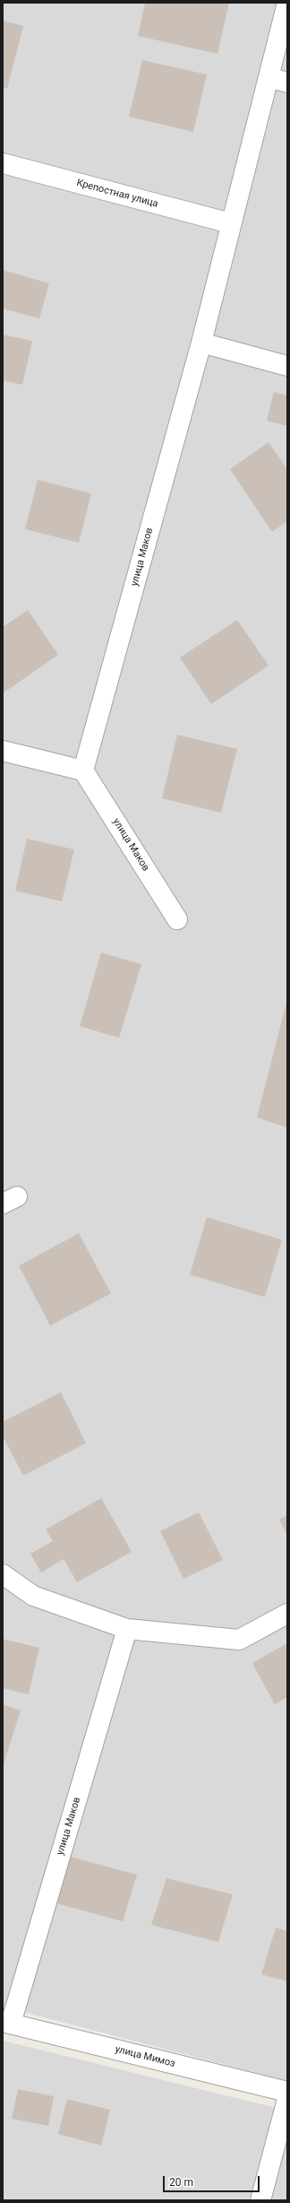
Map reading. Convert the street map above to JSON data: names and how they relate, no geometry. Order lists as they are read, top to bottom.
{
  "streets": {
    "street": ["Крепостная улица", "улица Маков", "улица Мимоз"]
  },
  "crossings": [
    ["улица Маков", "улица Мимоз"]
  ],
  "scale_bar": "20 m"
}
